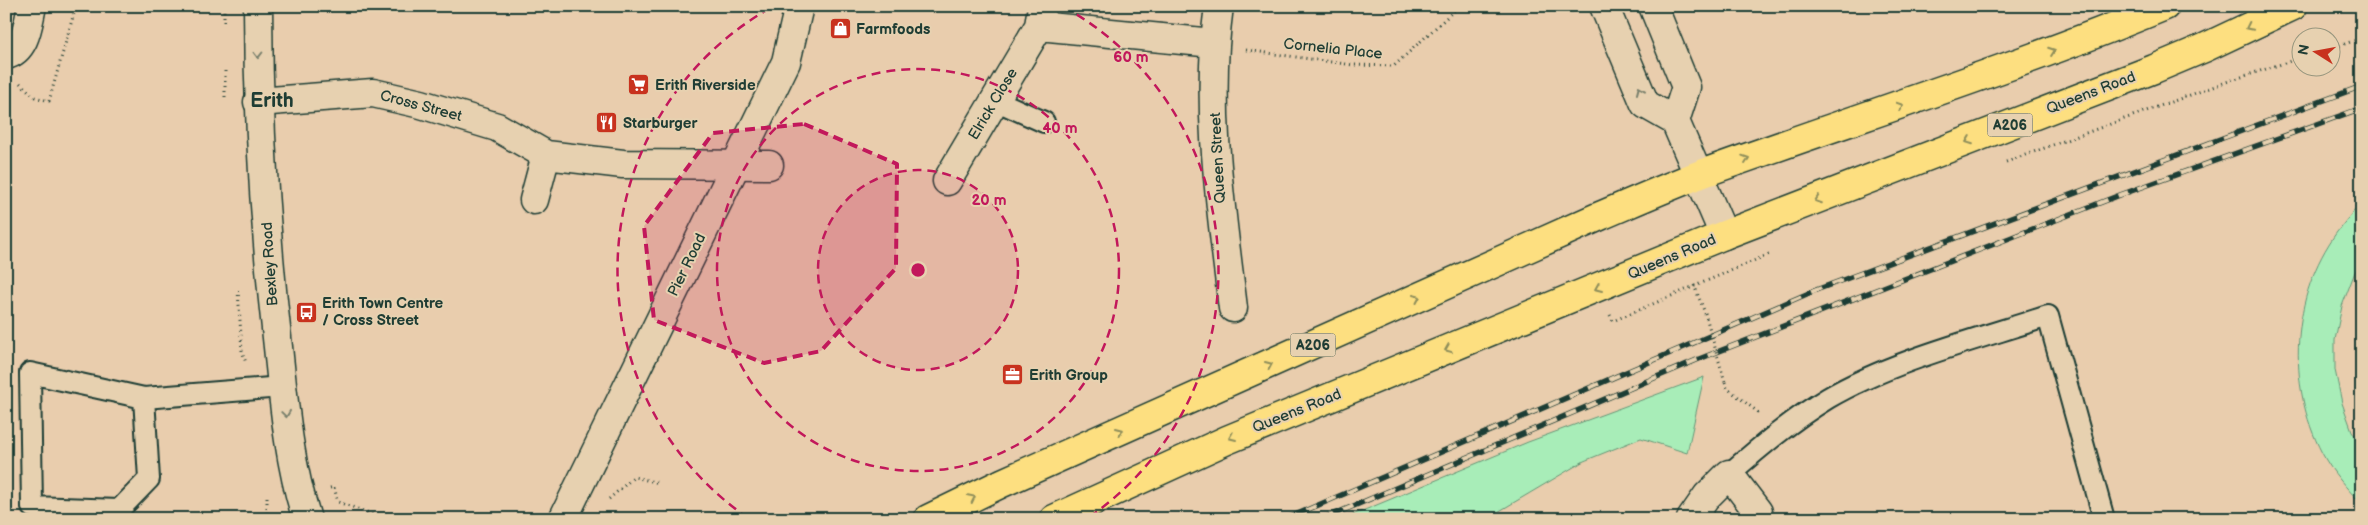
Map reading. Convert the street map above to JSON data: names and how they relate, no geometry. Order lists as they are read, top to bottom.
{
  "streets": {
    "main road": ["Queens Road", "A206"],
    "street": [
      "Elrick Close",
      "Cross Street",
      "Queen Street",
      "Bexley Road",
      "Pier Road"
    ],
    "path": ["Cornelia Place"]
  },
  "crossings": [
    ["Cornelia Place", "Elrick Close"],
    ["Cornelia Place", "Queen Street"],
    ["Elrick Close", "Queen Street"],
    ["Cross Street", "Bexley Road"],
    ["Cross Street", "Pier Road"]
  ],
  "one_way": ["Bexley Road"],
  "districts": ["Erith"],
  "places": {
    "shop": ["Farmfoods"],
    "supermarket": ["Erith Riverside"],
    "restaurant": ["Starburger"],
    "bus stop": ["Erith Town Centre / Cross Street"],
    "office": ["Erith Group"]
  },
  "north": "left",
  "rings": ["60 m", "40 m", "20 m"]
}
